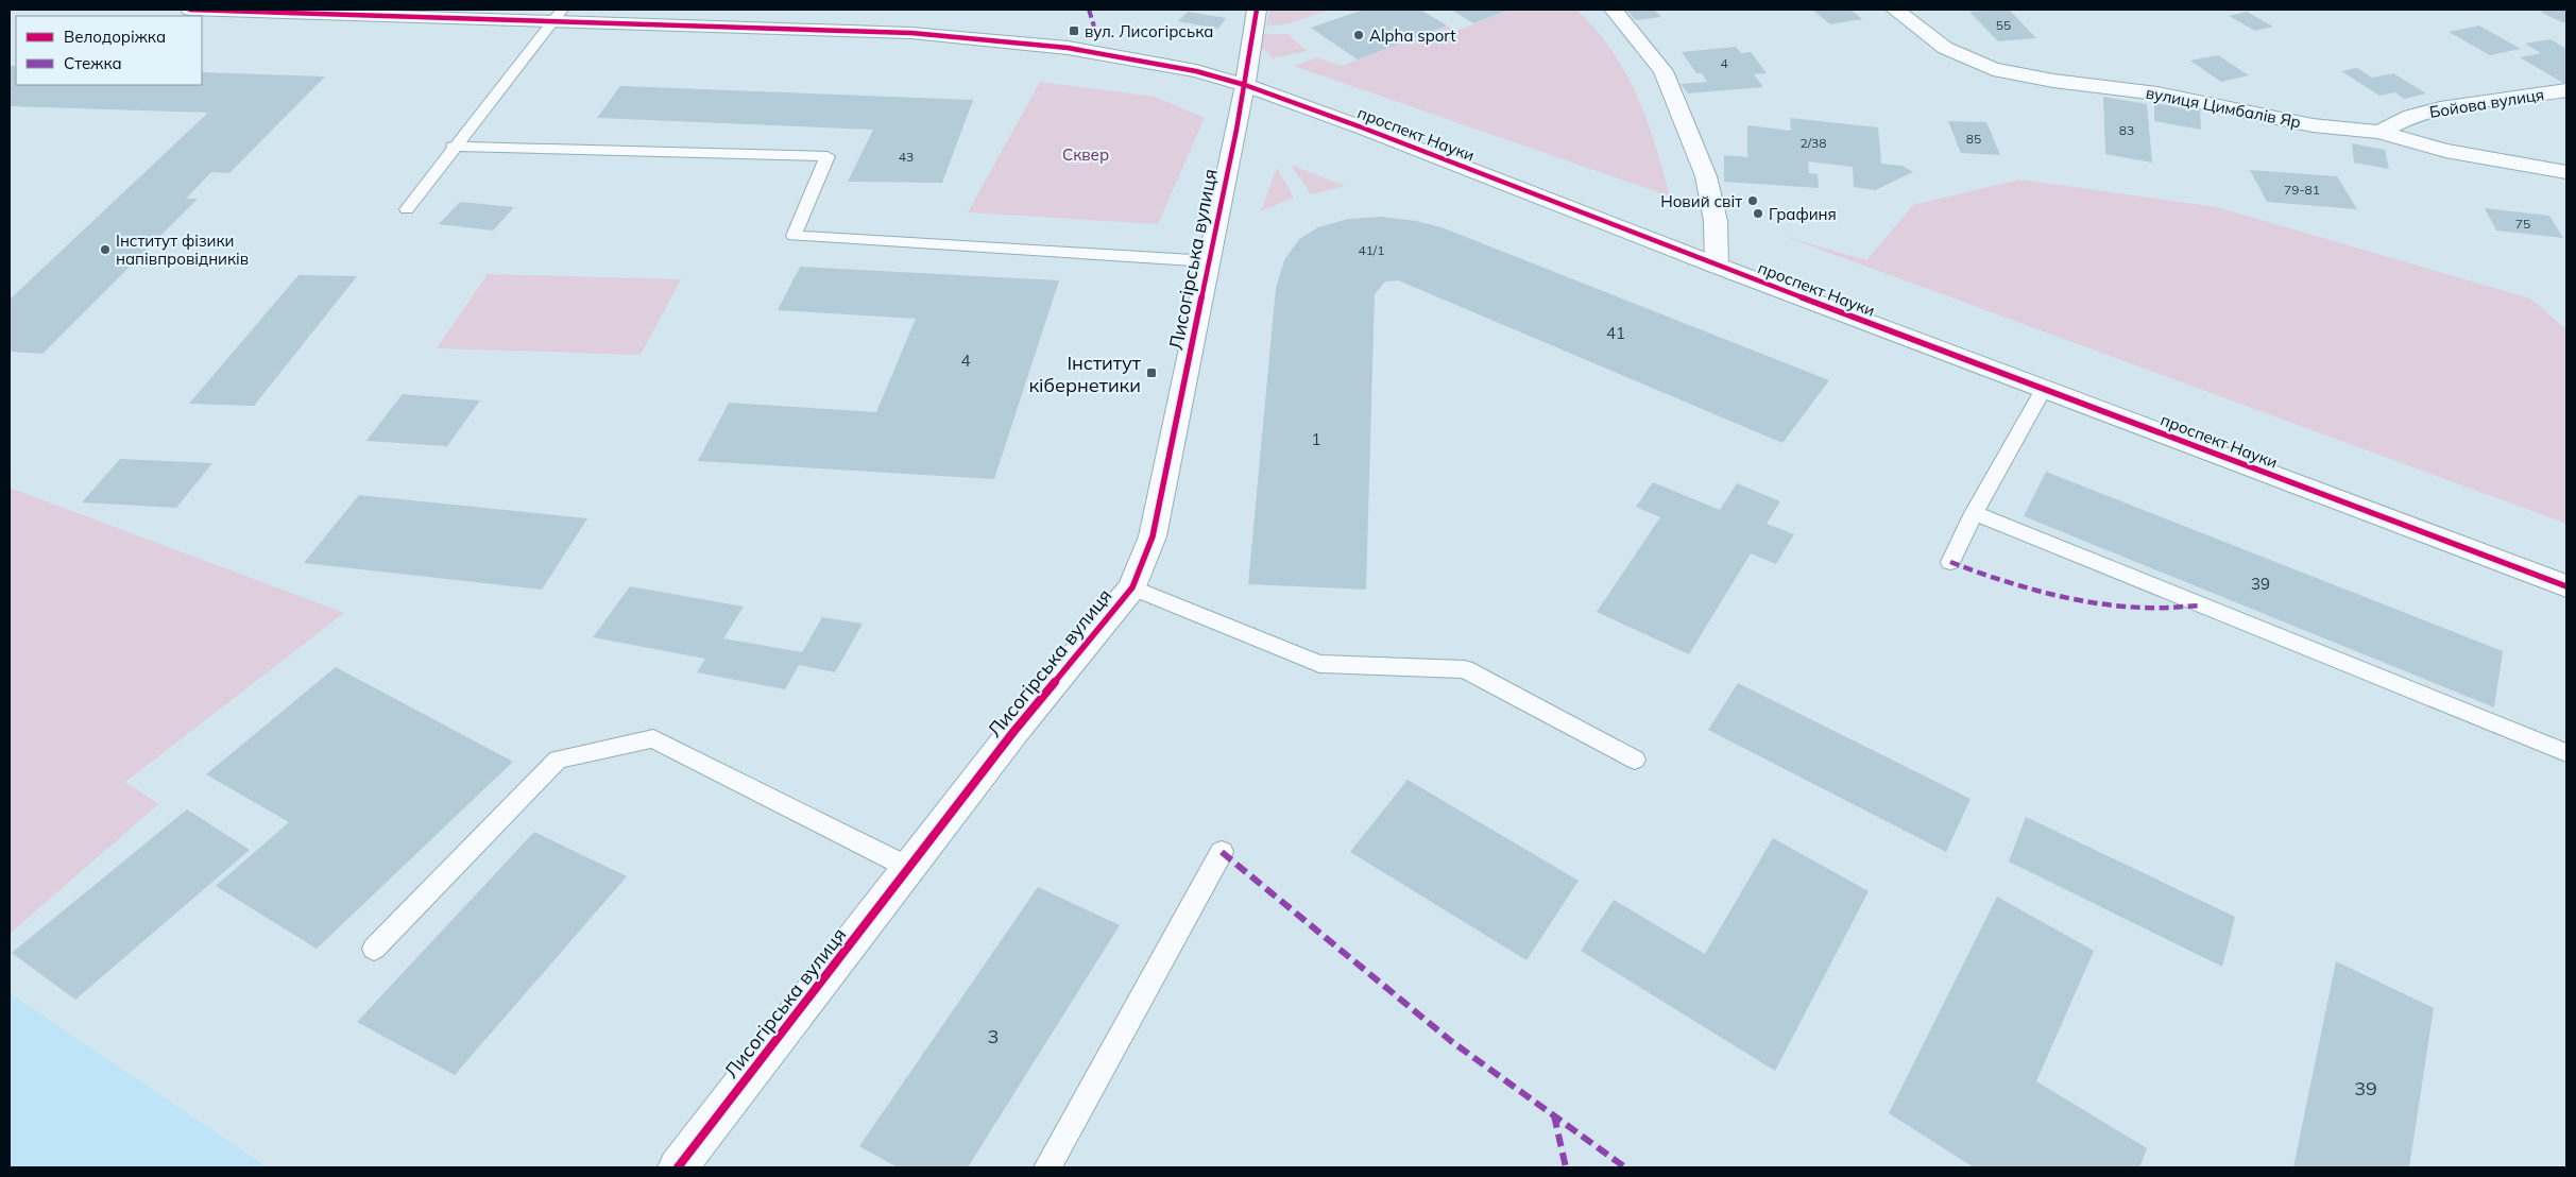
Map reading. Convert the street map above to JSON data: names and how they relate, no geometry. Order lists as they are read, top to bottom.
{
  "streets": {
    "street": [
      "Бойова вулиця",
      "вулиця Цимбалів Яр",
      "проспект Науки",
      "Лисогірська вулиця"
    ]
  },
  "crossings": [
    ["Бойова вулиця", "вулиця Цимбалів Яр"],
    ["проспект Науки", "Лисогірська вулиця"]
  ],
  "parks": ["Сквер"],
  "places": {
    "transit": ["вул. Лисогірська", "Інститут кібернетики"],
    "other": [
      "Alpha sport",
      "Новий світ",
      "Графиня",
      "Інститут фізики напівпровідників"
    ]
  },
  "house_numbers": [
    "55",
    "4",
    "83",
    "85",
    "2/38",
    "43",
    "79-81",
    "75",
    "41/1",
    "41",
    "4",
    "1",
    "39",
    "3",
    "39"
  ],
  "legend": ["Велодоріжка", "Стежка"]
}
